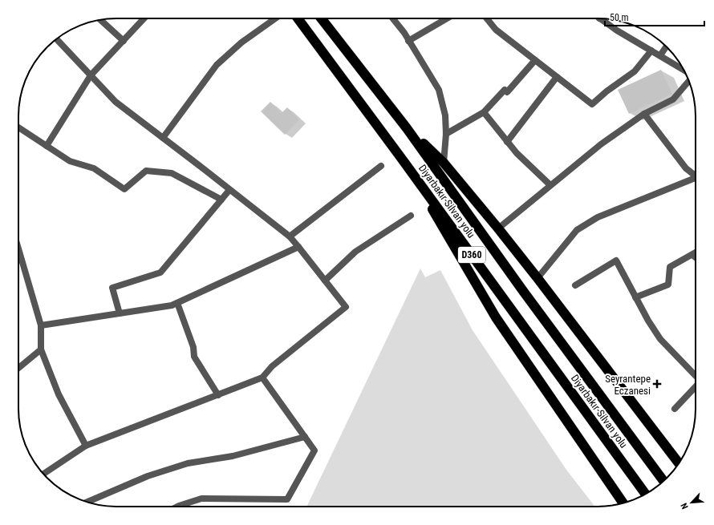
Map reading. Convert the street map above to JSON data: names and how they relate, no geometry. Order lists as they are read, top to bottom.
{
  "streets": {
    "highway": ["Diyarbakır-Silvan yolu", "D360"]
  },
  "places": {
    "health": ["Seyrantepe Eczanesi"]
  },
  "scale_bar": "50 m",
  "north": "bottom left"
}
